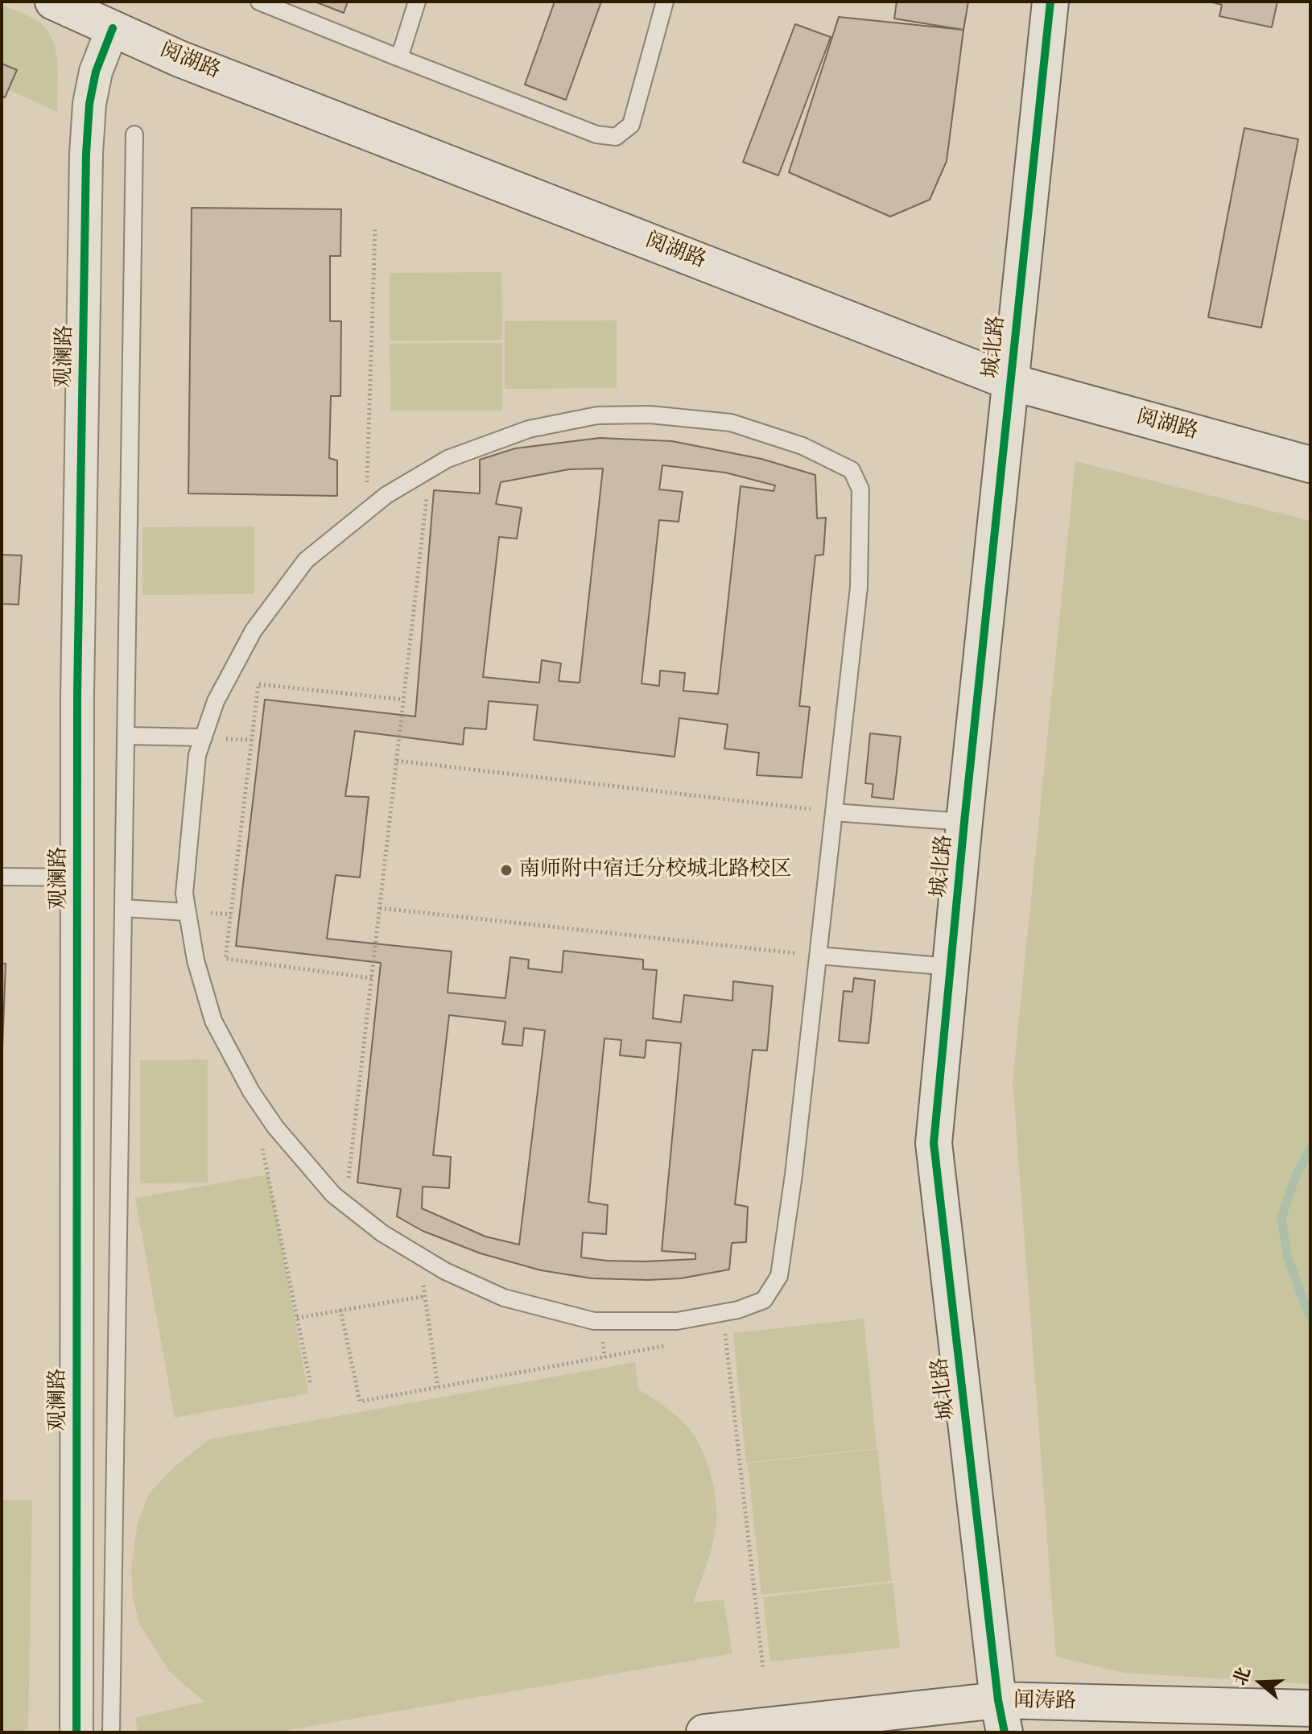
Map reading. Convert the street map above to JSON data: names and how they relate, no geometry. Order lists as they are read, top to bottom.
{
  "streets": {
    "street": [
      "阅湖路",
      "城北路",
      "观澜路",
      "闻涛路"
    ]
  },
  "crossings": [
    ["阅湖路", "城北路"],
    ["阅湖路", "观澜路"],
    ["城北路", "闻涛路"]
  ],
  "places": ["南师附中宿迁分校城北路校区"],
  "north": "left"
}
